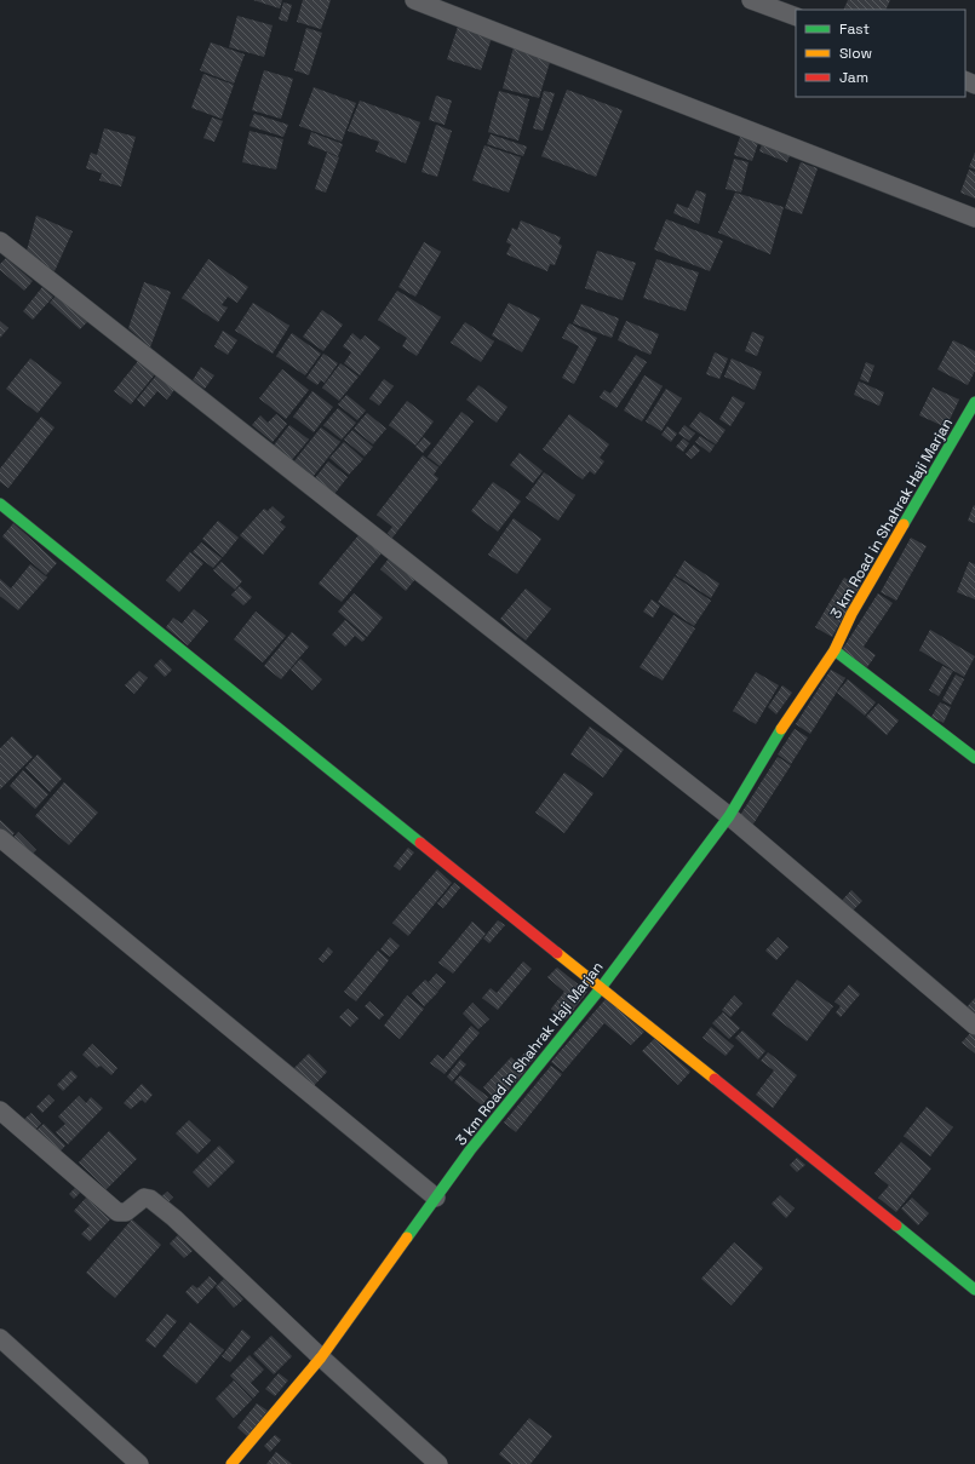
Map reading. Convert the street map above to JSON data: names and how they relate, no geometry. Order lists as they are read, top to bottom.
{
  "streets": {
    "street": ["3 km Road in Shahrak Haji Marjan"]
  },
  "legend": ["Fast", "Slow", "Jam"]
}
